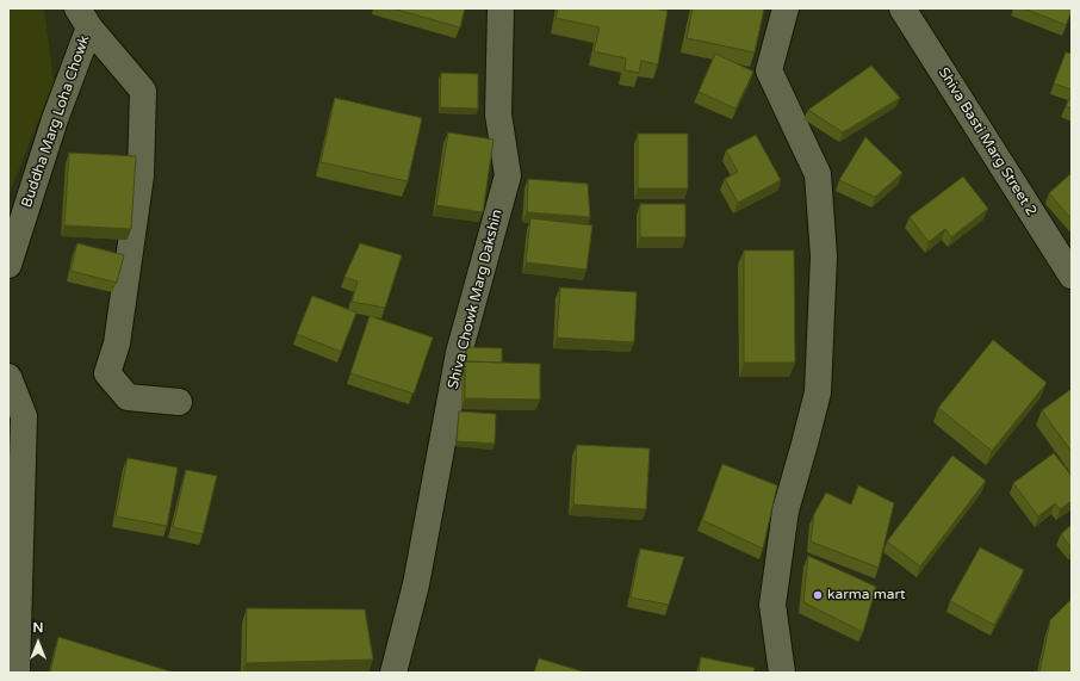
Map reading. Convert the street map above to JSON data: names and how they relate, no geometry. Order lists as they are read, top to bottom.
{
  "streets": {
    "street": ["Buddha Marg Loha Chowk", "Shiva Basti Marg Street 2", "Shiva Chowk Marg Dakshin"]
  },
  "places": ["karma mart"],
  "north": "top"
}
